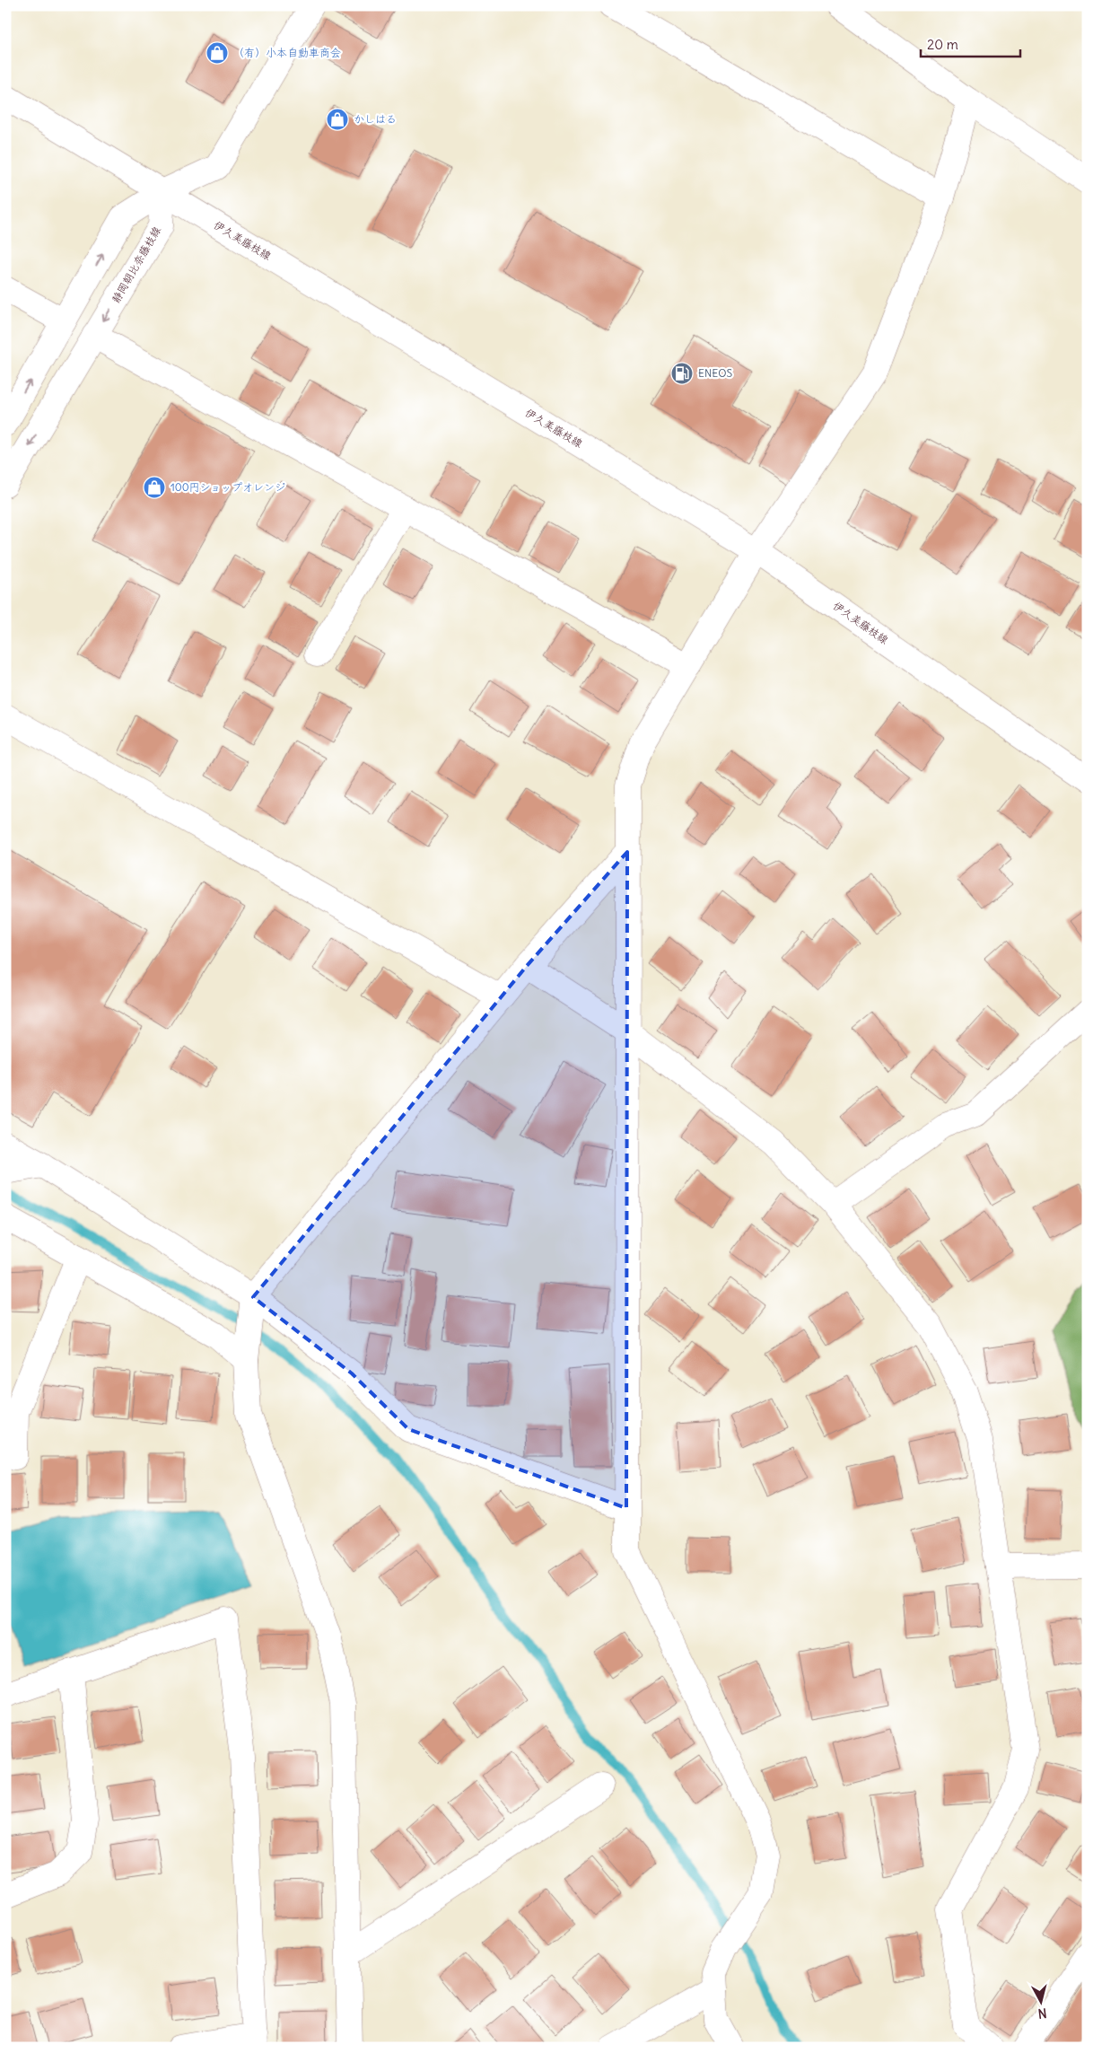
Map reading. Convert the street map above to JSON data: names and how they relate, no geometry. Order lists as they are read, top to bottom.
{
  "streets": {
    "street": ["伊久美藤枝線", "静岡朝比奈藤枝線"]
  },
  "crossings": [
    ["伊久美藤枝線", "静岡朝比奈藤枝線"]
  ],
  "places": {
    "shop": ["（有）小本自動車商会", "かしはる", "100円ショップオレンジ"],
    "fuel station": ["ENEOS"]
  },
  "scale_bar": "20 m",
  "north": "bottom"
}
